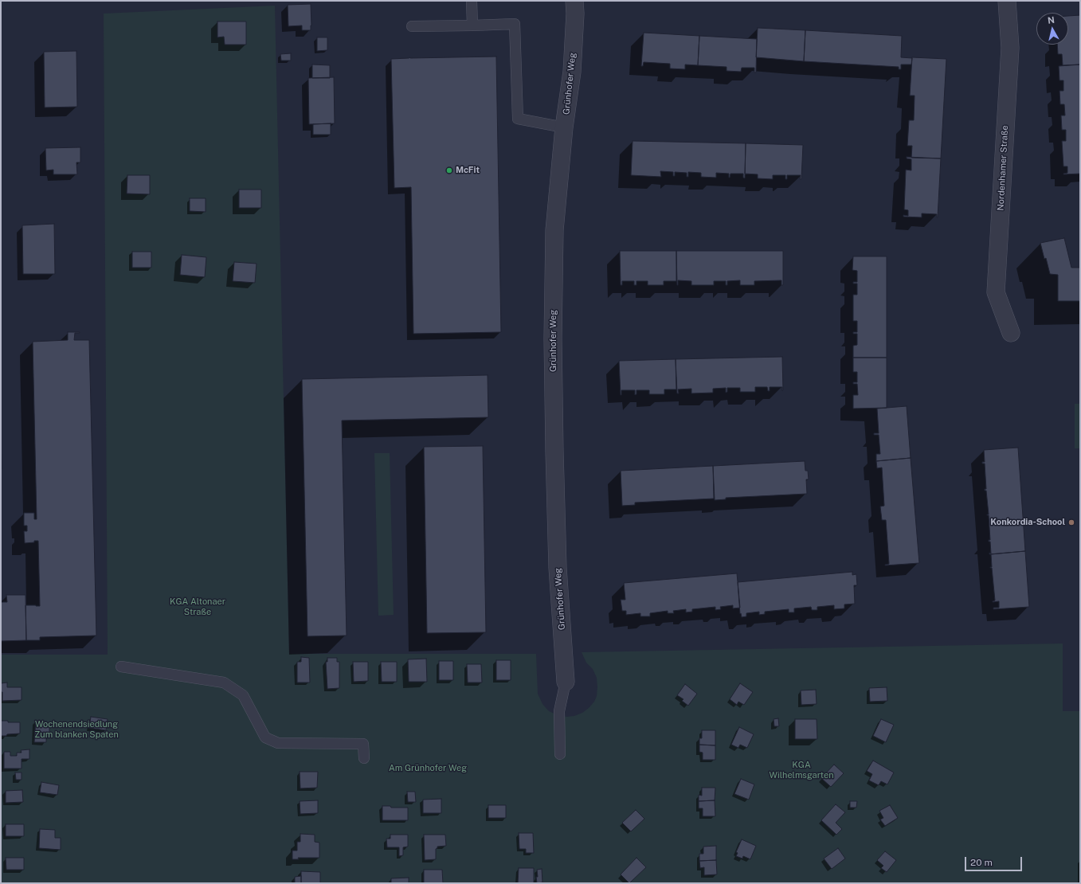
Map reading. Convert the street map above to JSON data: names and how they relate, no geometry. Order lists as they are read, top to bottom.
{
  "streets": {
    "street": ["Grünhofer Weg", "Nordenhamer Straße"]
  },
  "parks": [
    "KGA Altonaer Straße",
    "Wochenendsiedlung Zum blanken Spaten",
    "KGA Wilhelmsgarten",
    "Am Grünhofer Weg"
  ],
  "places": ["McFit", "Konkordia-School"],
  "scale_bar": "20 m",
  "north": "top"
}
